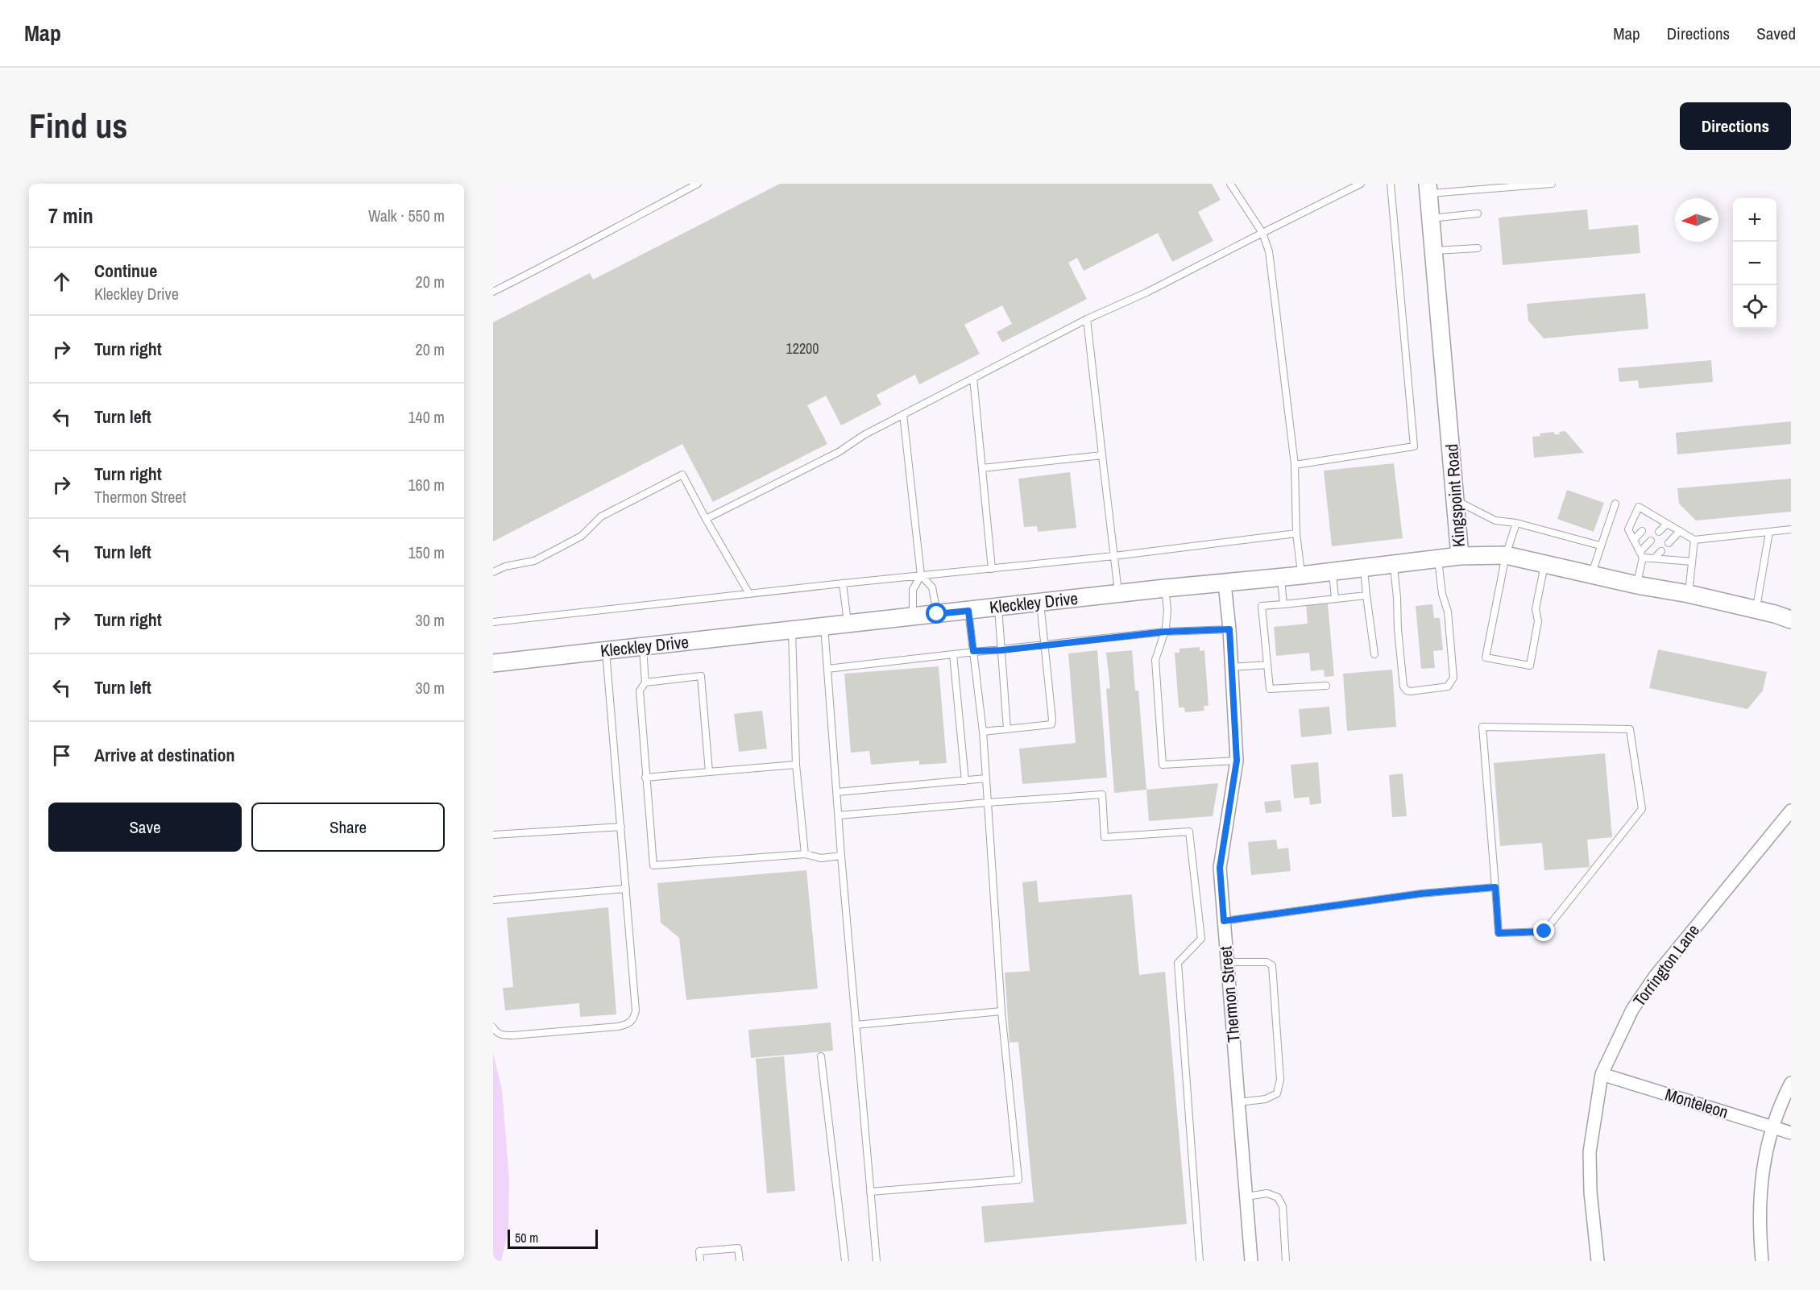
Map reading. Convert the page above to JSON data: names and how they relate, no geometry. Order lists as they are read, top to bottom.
{
  "streets": {
    "street": [
      "Kingspoint Road",
      "Kleckley Drive",
      "Torrington Lane",
      "Thermon Street",
      "Monteleon"
    ]
  },
  "crossings": [
    ["Kingspoint Road", "Kleckley Drive"],
    ["Kleckley Drive", "Thermon Street"],
    ["Torrington Lane", "Monteleon"]
  ],
  "house_numbers": ["12200"],
  "scale_bar": "50 m",
  "north": "left",
  "page": {
    "header": "Map",
    "nav": ["Map", "Directions", "Saved"],
    "buttons": [
      "Directions",
      ["Save", "Share"]
    ],
    "title": "Find us",
    "heading": ["7 min", "Walk · 550 m"],
    "map_buttons": ["+", "−"],
    "list": [
      ["Continue", "Kleckley Drive", "20 m"],
      ["Turn right", "20 m"],
      ["Turn left", "140 m"],
      ["Turn right", "Thermon Street", "160 m"],
      ["Turn left", "150 m"],
      ["Turn right", "30 m"],
      ["Turn left", "30 m"],
      "Arrive at destination"
    ],
    "scale": "50 m"
  }
}
